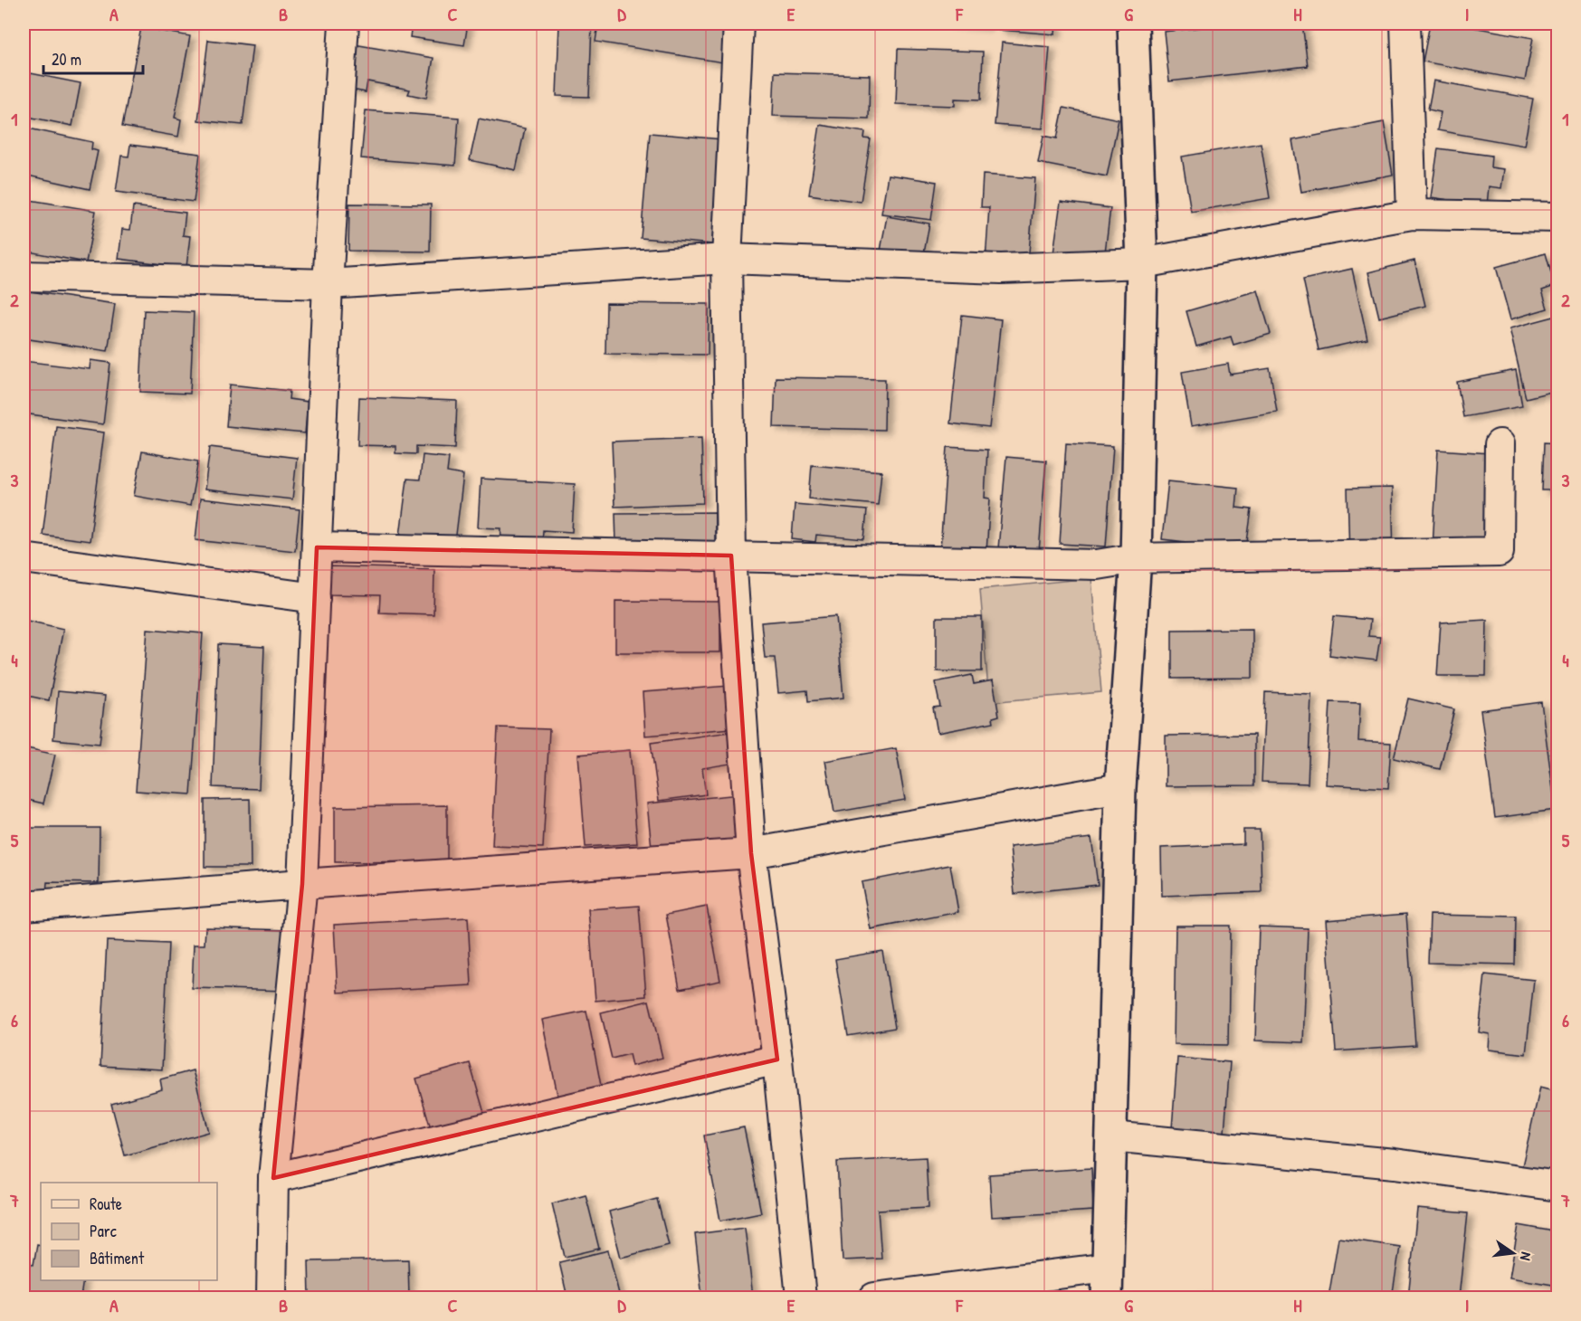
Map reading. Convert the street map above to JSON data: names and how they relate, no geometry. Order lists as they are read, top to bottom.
{
  "legend": ["Route", "Parc", "Bâtiment"],
  "scale_bar": "20 m",
  "north": "right",
  "grid": {
    "columns": [
      "A",
      "B",
      "C",
      "D",
      "E",
      "F",
      "G",
      "H",
      "I"
    ],
    "rows": [
      "1",
      "2",
      "3",
      "4",
      "5",
      "6",
      "7"
    ]
  }
}
